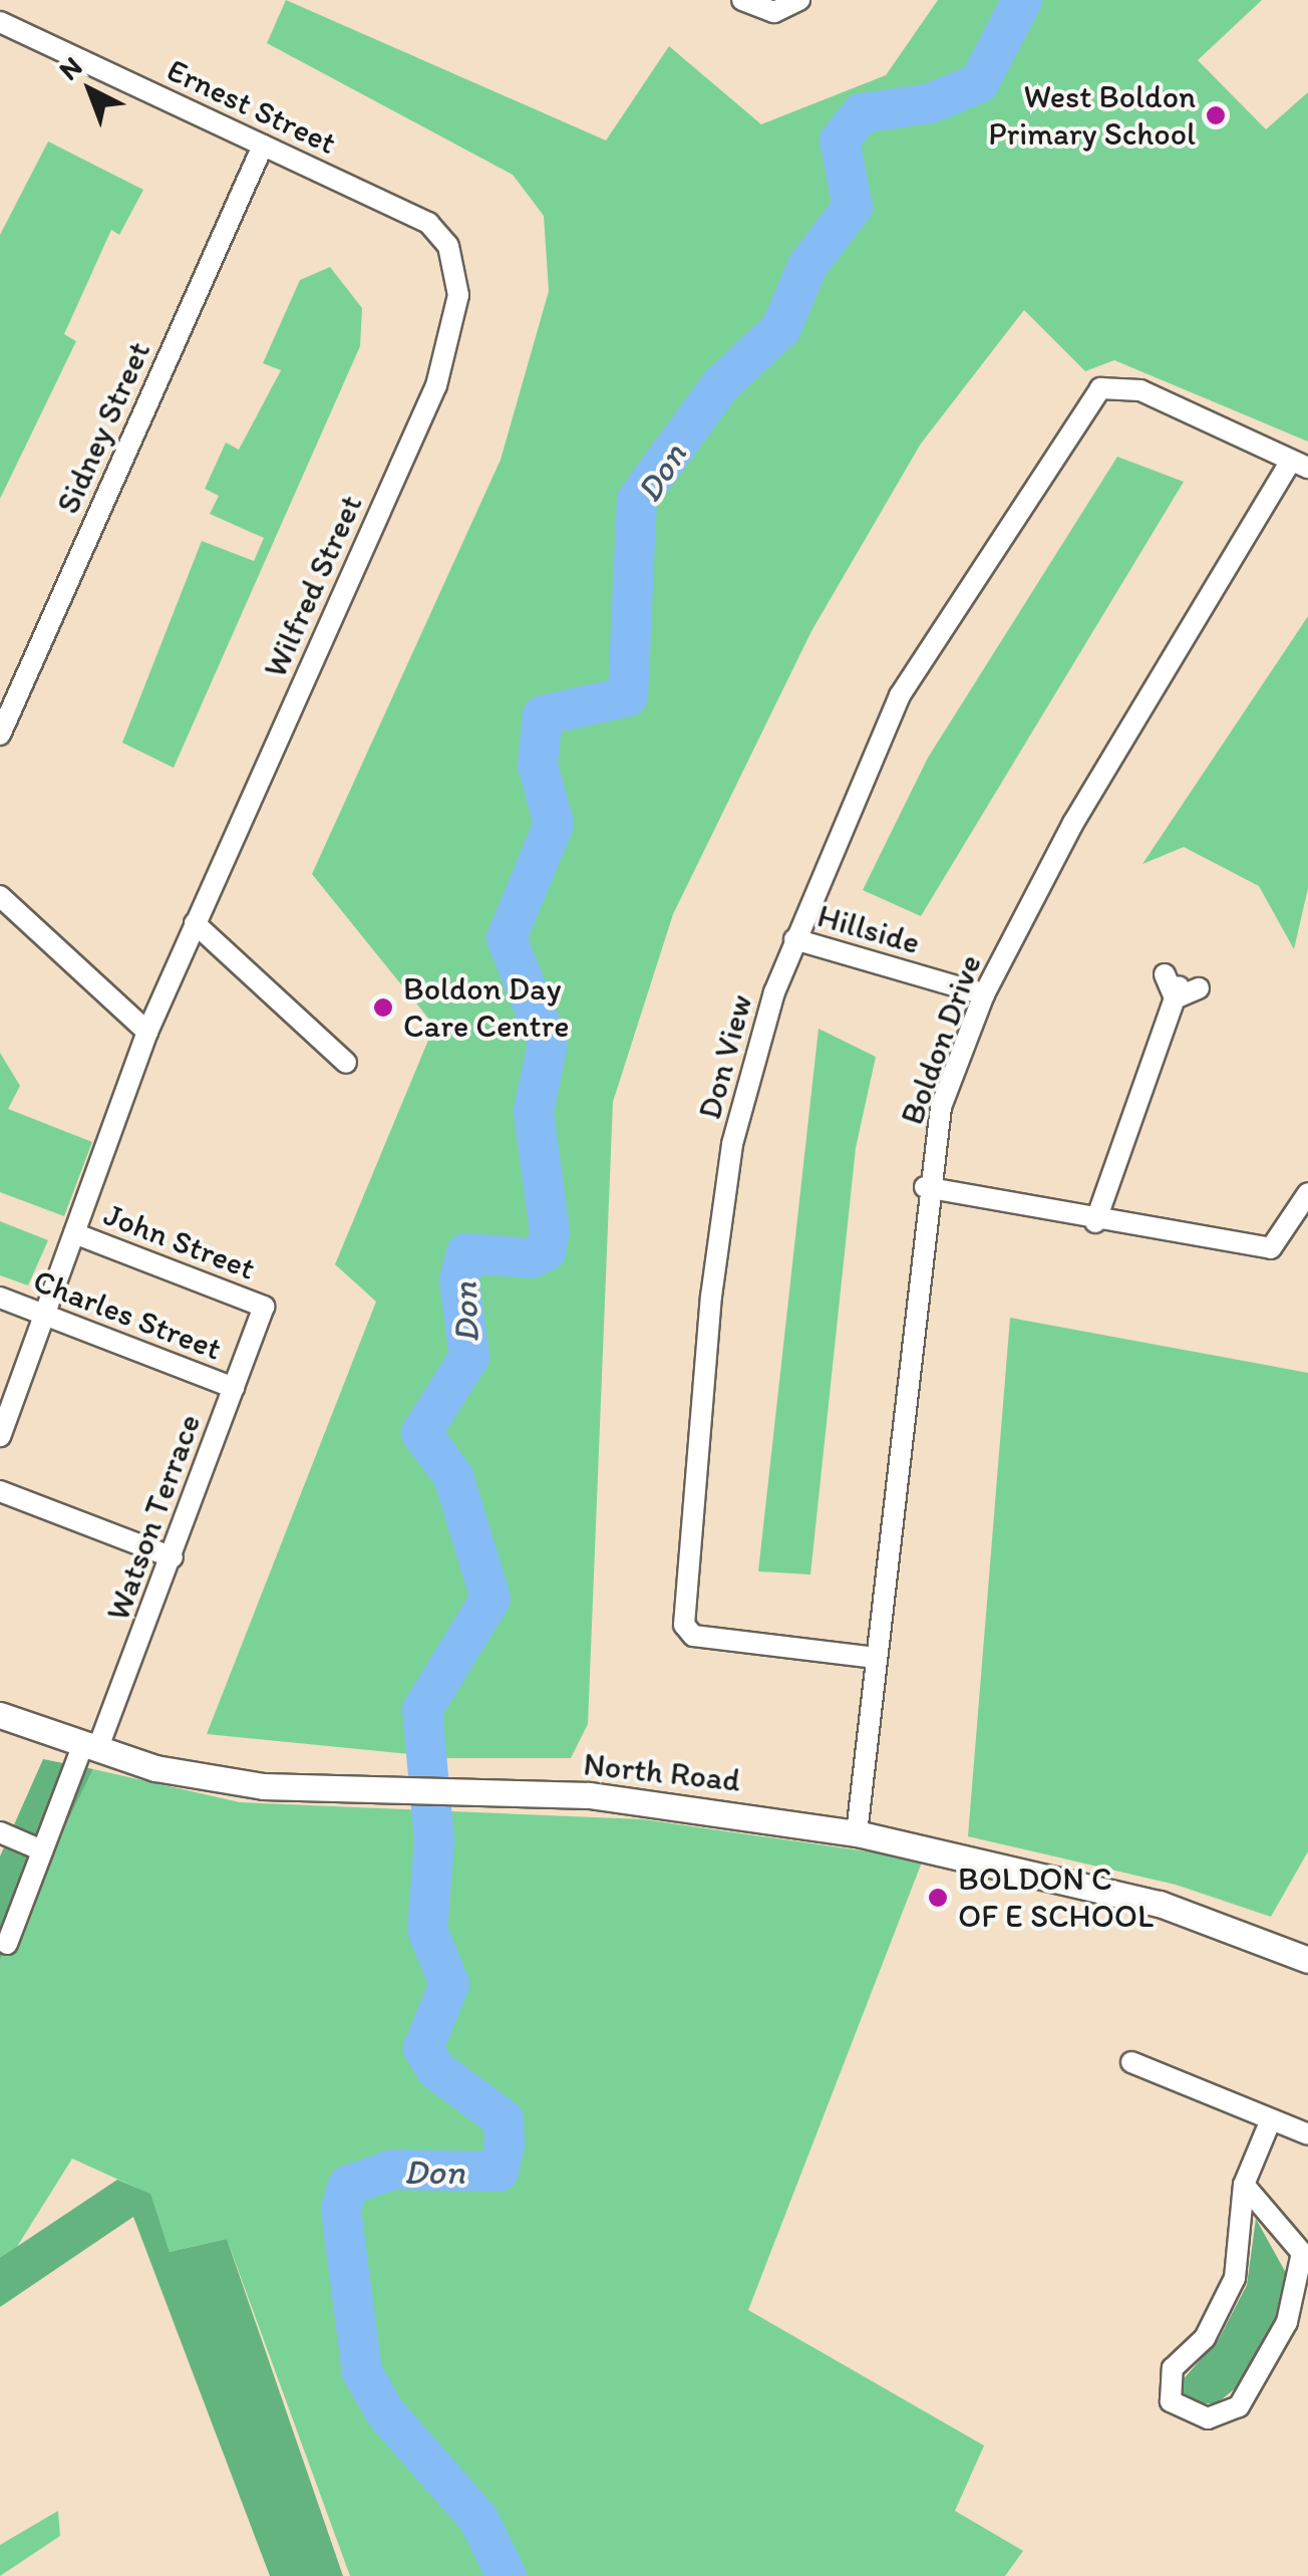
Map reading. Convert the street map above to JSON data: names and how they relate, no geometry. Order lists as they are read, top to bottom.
{
  "streets": {
    "street": [
      "Ernest Street",
      "Sidney Street",
      "Wilfred Street",
      "Hillside",
      "Boldon Drive",
      "Don View",
      "John Street",
      "Charles Street",
      "Watson Terrace",
      "North Road"
    ]
  },
  "crossings": [
    ["Ernest Street", "Sidney Street"],
    ["Ernest Street", "Wilfred Street"],
    ["Wilfred Street", "John Street"],
    ["Wilfred Street", "Charles Street"],
    ["Hillside", "Boldon Drive"],
    ["Hillside", "Don View"],
    ["Boldon Drive", "Don View"],
    ["Boldon Drive", "North Road"],
    ["John Street", "Watson Terrace"],
    ["Charles Street", "Watson Terrace"],
    ["Watson Terrace", "North Road"]
  ],
  "water": ["Don"],
  "places": ["West Boldon Primary School", "Boldon Day Care Centre", "BOLDON C OF E SCHOOL"],
  "north": "top left"
}
